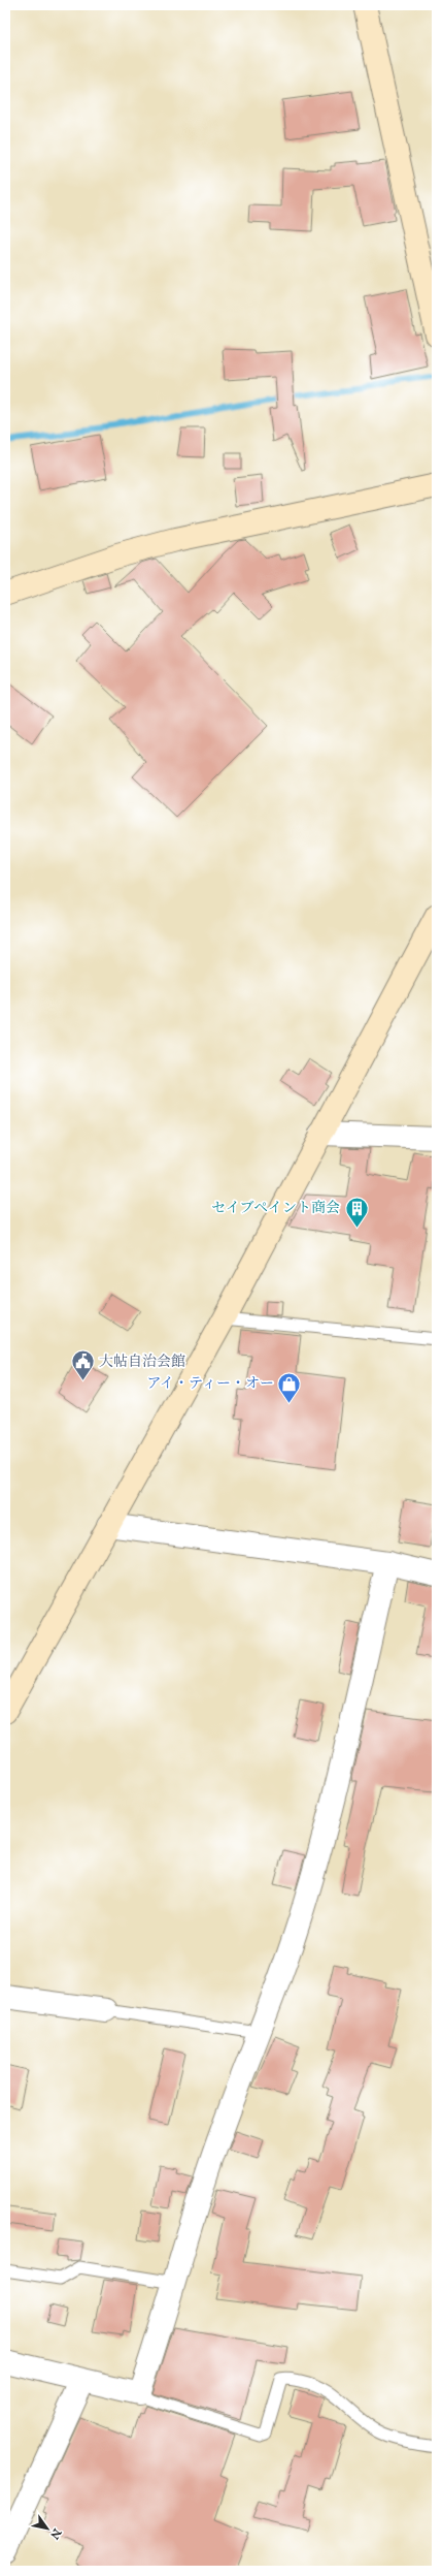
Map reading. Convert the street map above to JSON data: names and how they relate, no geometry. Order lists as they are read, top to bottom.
{
  "places": {
    "building": ["セイブペイント商会"],
    "public building": ["大帖自治会館"],
    "shop": ["アイ・ティー・オー"]
  },
  "north": "bottom right"
}
